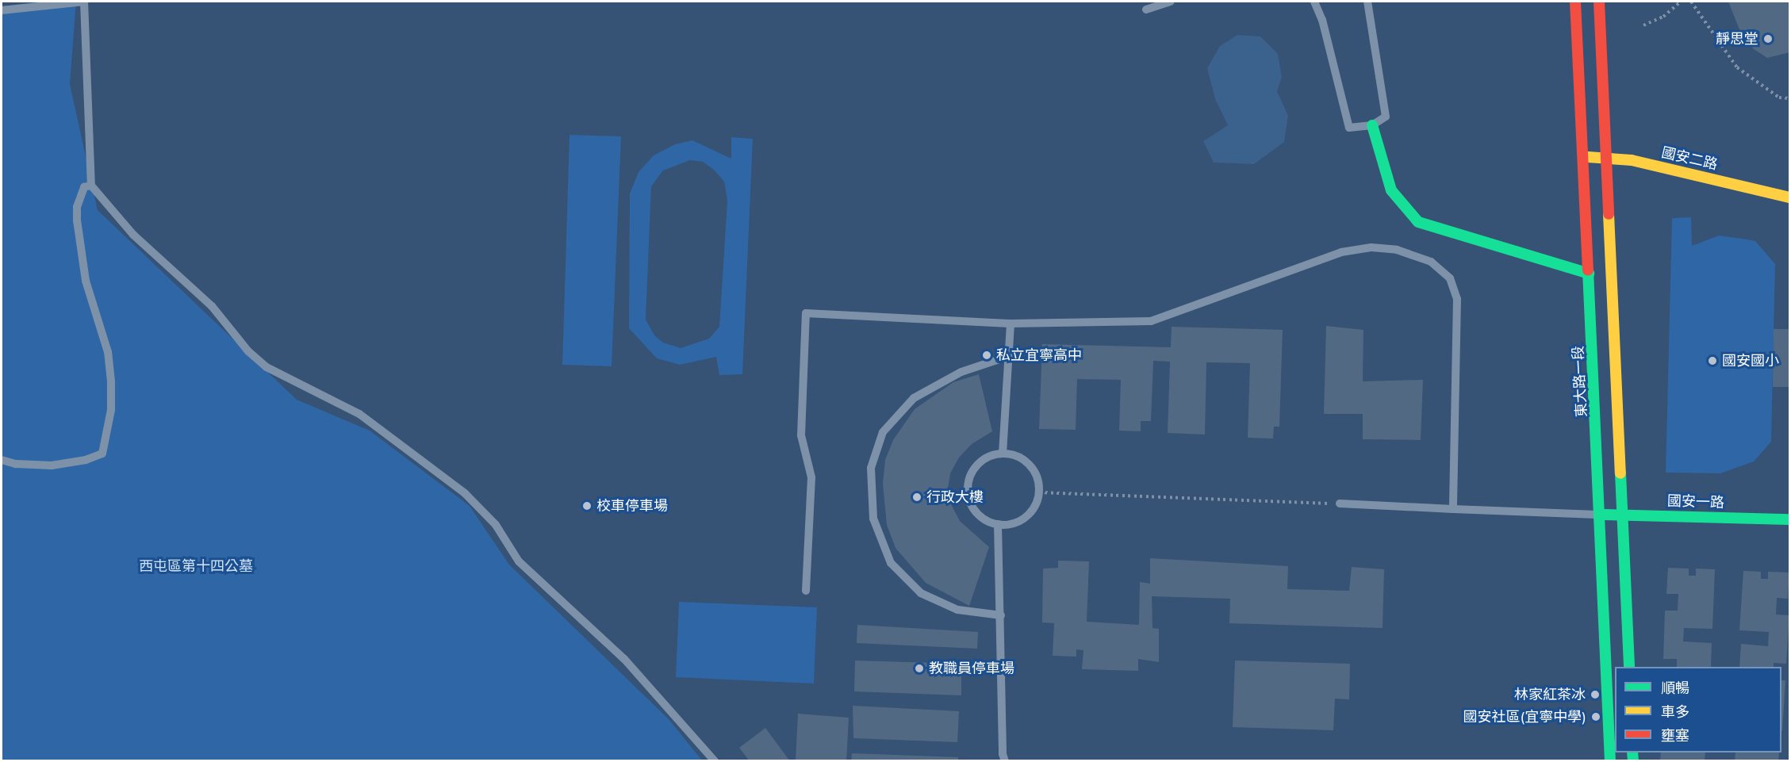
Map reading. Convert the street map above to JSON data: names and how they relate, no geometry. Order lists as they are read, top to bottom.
{
  "streets": {
    "street": ["國安二路", "東大路一段", "國安一路"]
  },
  "crossings": [
    ["國安二路", "東大路一段"],
    ["東大路一段", "國安一路"]
  ],
  "parks": ["西屯區第十四公墓"],
  "places": [
    "靜思堂",
    "私立宜寧高中",
    "國安國小",
    "行政大樓",
    "校車停車場",
    "教職員停車場",
    "林家紅茶冰",
    "國安社區(宜寧中學)"
  ],
  "legend": ["順暢", "車多", "壅塞"]
}
